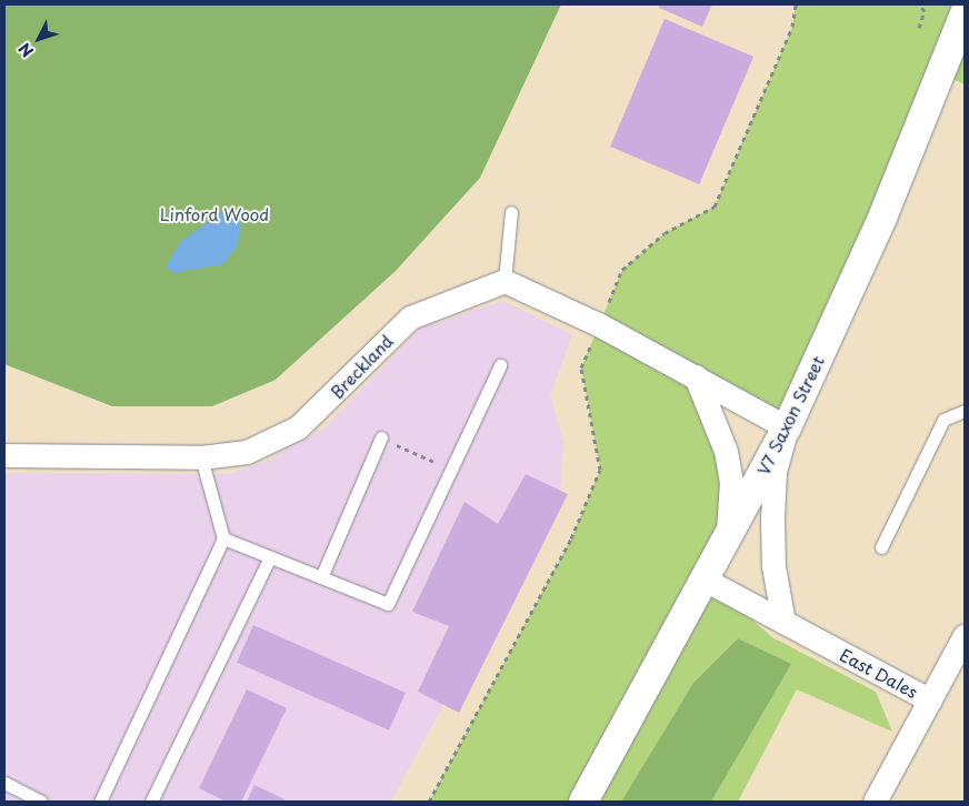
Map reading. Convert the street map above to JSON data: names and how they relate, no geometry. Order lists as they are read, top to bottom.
{
  "streets": {
    "street": ["Breckland", "V7 Saxon Street", "East Dales"]
  },
  "crossings": [
    ["V7 Saxon Street", "East Dales"]
  ],
  "parks": ["Linford Wood"],
  "north": "bottom left"
}
